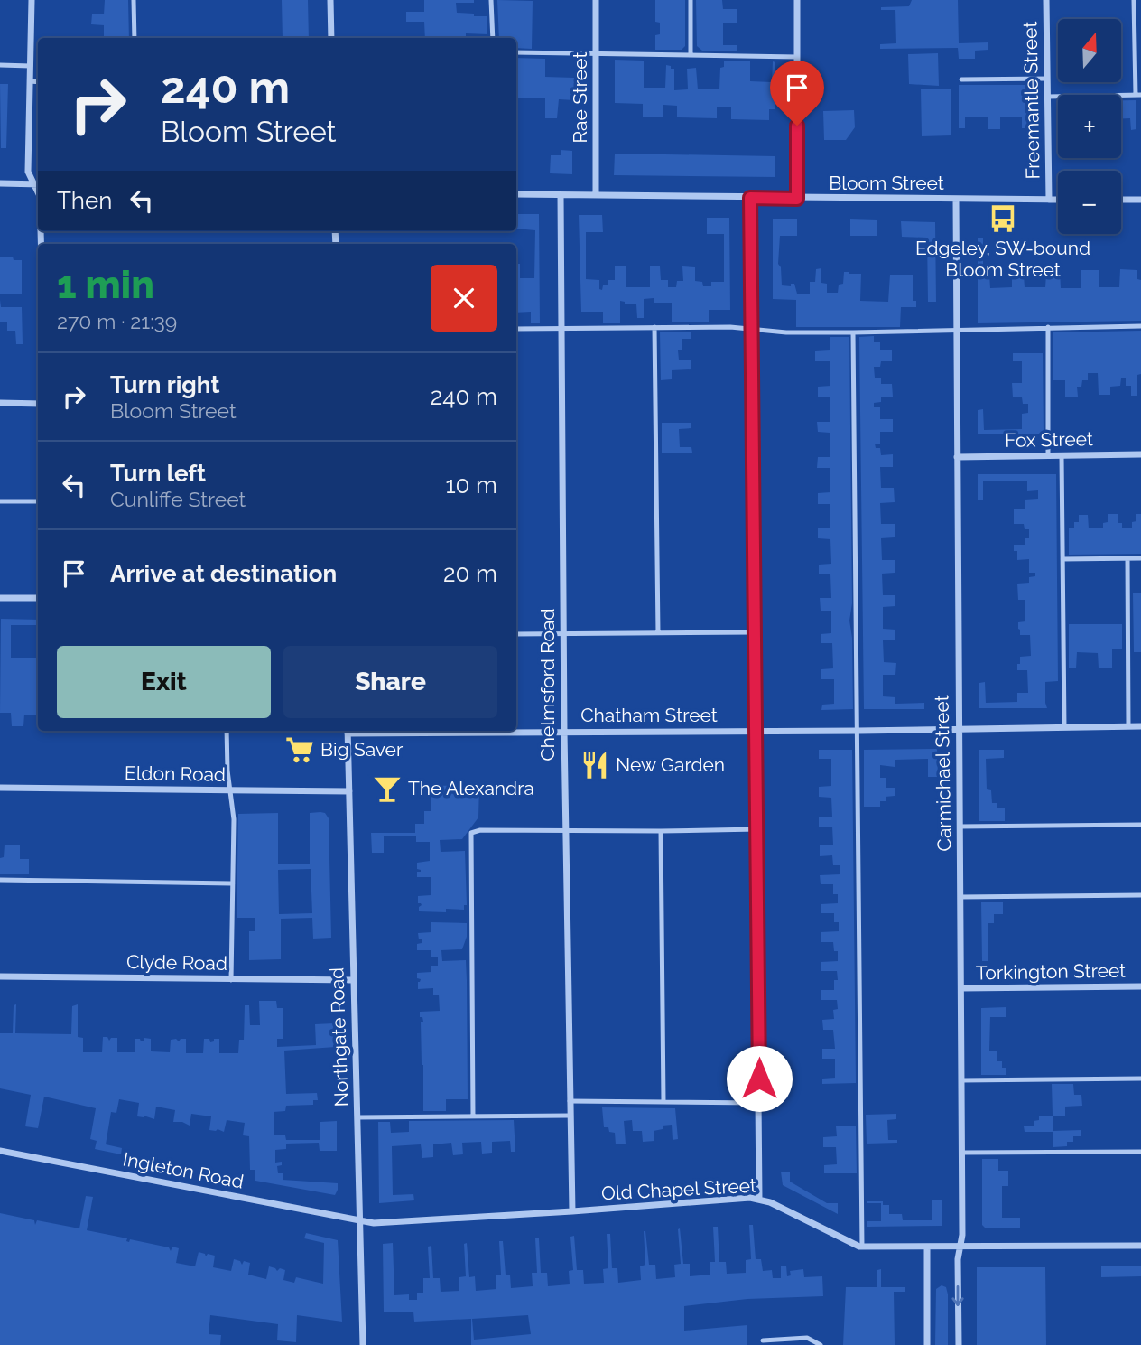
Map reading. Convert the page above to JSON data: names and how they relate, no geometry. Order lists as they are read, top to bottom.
{
  "streets": {
    "street": [
      "Rae Street",
      "Freemantle Street",
      "Bloom Street",
      "Fox Street",
      "Chelmsford Road",
      "Chatham Street",
      "Carmichael Street",
      "Eldon Road",
      "Clyde Road",
      "Torkington Street",
      "Northgate Road",
      "Ingleton Road",
      "Old Chapel Street"
    ]
  },
  "crossings": [
    ["Rae Street", "Bloom Street"],
    ["Freemantle Street", "Bloom Street"],
    ["Bloom Street", "Chelmsford Road"],
    ["Bloom Street", "Carmichael Street"],
    ["Fox Street", "Carmichael Street"],
    ["Chelmsford Road", "Chatham Street"],
    ["Chelmsford Road", "Old Chapel Street"],
    ["Chatham Street", "Carmichael Street"],
    ["Carmichael Street", "Torkington Street"],
    ["Carmichael Street", "Old Chapel Street"],
    ["Eldon Road", "Northgate Road"],
    ["Clyde Road", "Northgate Road"],
    ["Northgate Road", "Ingleton Road"],
    ["Northgate Road", "Old Chapel Street"],
    ["Ingleton Road", "Old Chapel Street"]
  ],
  "places": {
    "bus stop": ["Edgeley, SW-bound Bloom Street"],
    "supermarket": ["Big Saver"],
    "restaurant": ["New Garden"],
    "bar": ["The Alexandra"]
  },
  "north": "top",
  "page": {
    "map_buttons": ["+", "−"],
    "turn": ["240 m", "Bloom Street"],
    "then": "Then",
    "heading": ["1 min", "270 m · 21:39"],
    "list": [
      {
        "name": "Turn right",
        "note": "Bloom Street",
        "value": "240 m"
      },
      {
        "name": "Turn left",
        "note": "Cunliffe Street",
        "value": "10 m"
      },
      {
        "name": "Arrive at destination",
        "value": "20 m"
      }
    ],
    "buttons": ["Exit", "Share"]
  }
}
